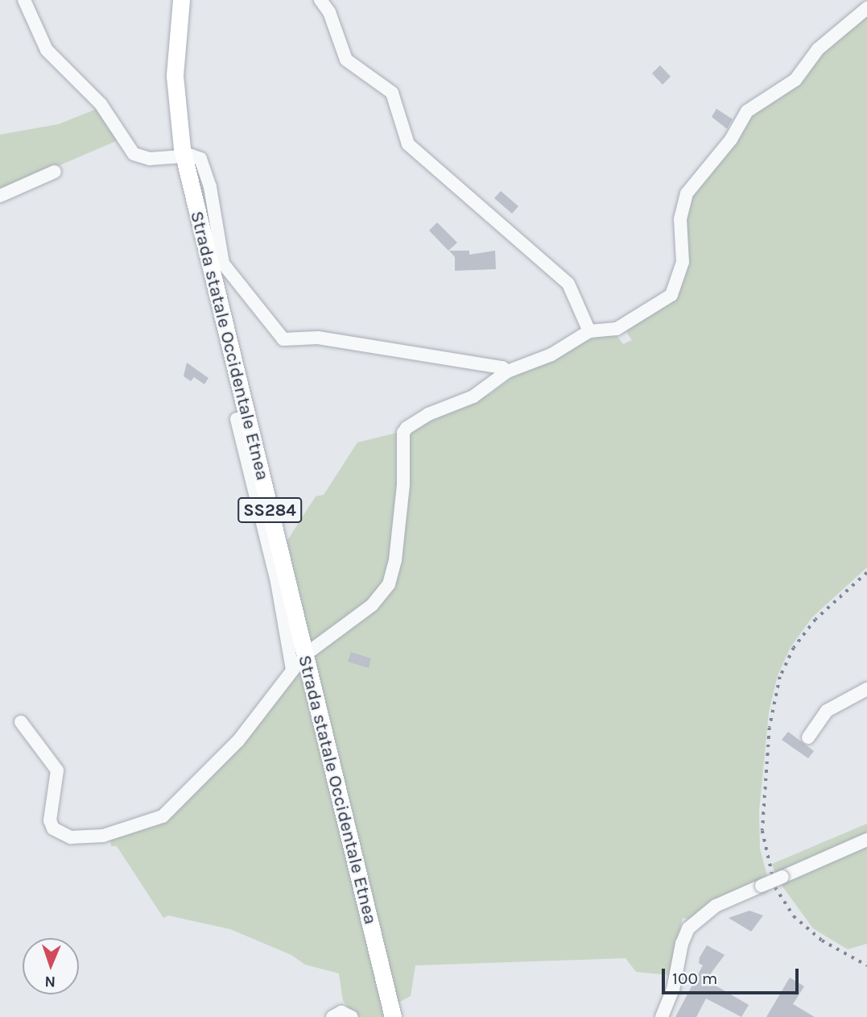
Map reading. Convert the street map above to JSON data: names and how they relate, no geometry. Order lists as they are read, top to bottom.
{
  "streets": {
    "main road": ["Strada statale Occidentale Etnea", "SS284"]
  },
  "scale_bar": "100 m",
  "north": "bottom"
}
